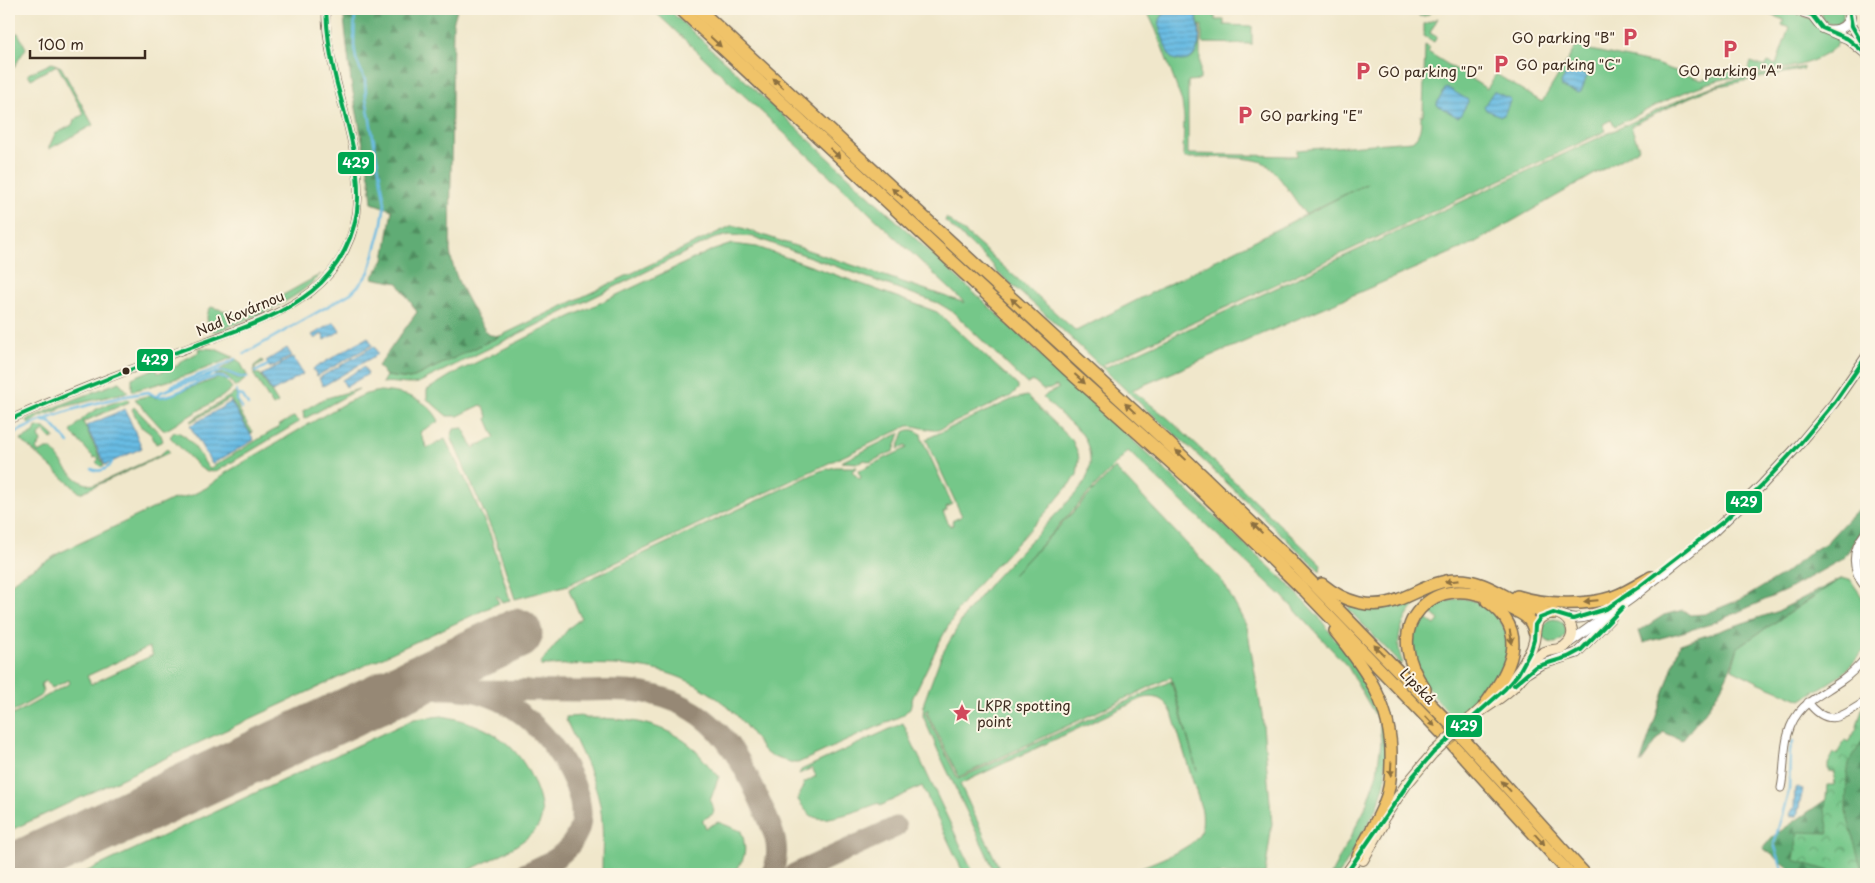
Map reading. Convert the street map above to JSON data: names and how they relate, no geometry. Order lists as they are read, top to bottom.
{
  "streets": {
    "highway": ["Lipská"],
    "street": ["Nad Kovárnou"]
  },
  "places": {
    "parking": [
      "GO parking \"B\"",
      "GO parking \"A\"",
      "GO parking \"C\"",
      "GO parking \"D\"",
      "GO parking \"E\""
    ],
    "place": ["LKPR spotting point"]
  },
  "lines": ["transit line 429"],
  "scale_bar": "100 m"
}
